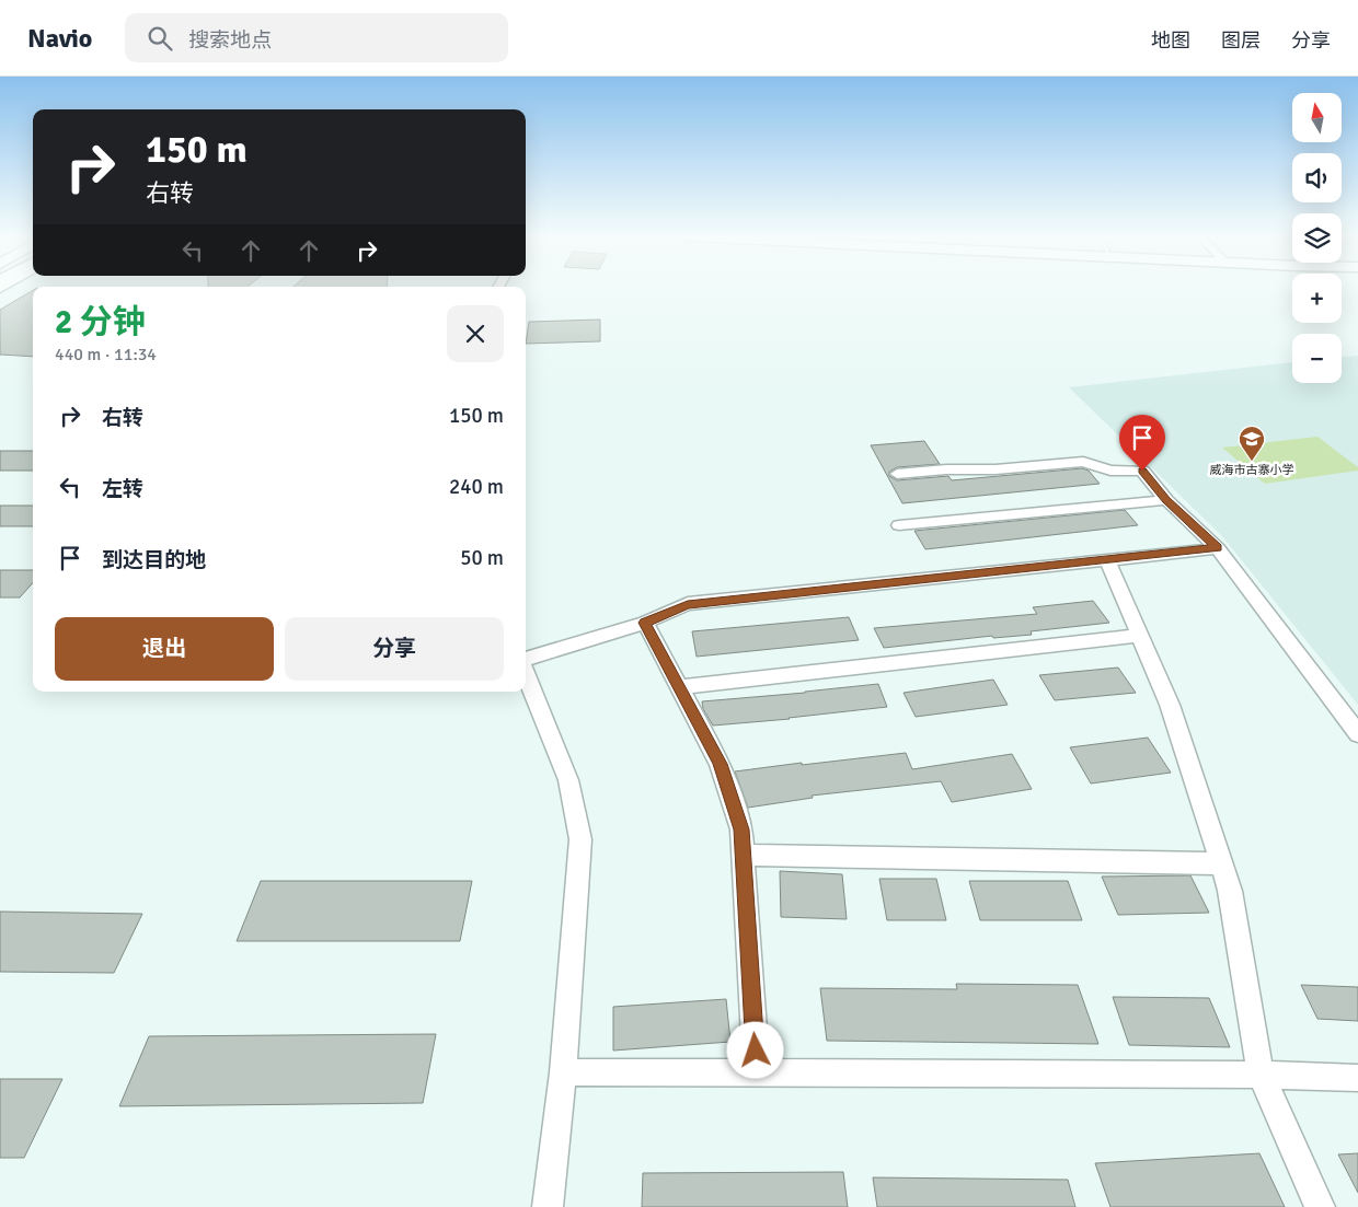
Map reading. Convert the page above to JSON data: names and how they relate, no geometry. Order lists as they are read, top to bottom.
{
  "places": {
    "school or university": ["威海市古寨小学"]
  },
  "north": "top",
  "page": {
    "header": "Navio",
    "search": "搜索地点",
    "nav": ["地图", "图层", "分享"],
    "map_buttons": ["+", "−"],
    "turn": ["150 m", "右转"],
    "heading": ["2 分钟", "440 m · 11:34"],
    "list": [
      {
        "name": "右转",
        "value": "150 m"
      },
      {
        "name": "左转",
        "value": "240 m"
      },
      {
        "name": "到达目的地",
        "value": "50 m"
      }
    ],
    "buttons": ["退出", "分享"]
  }
}
